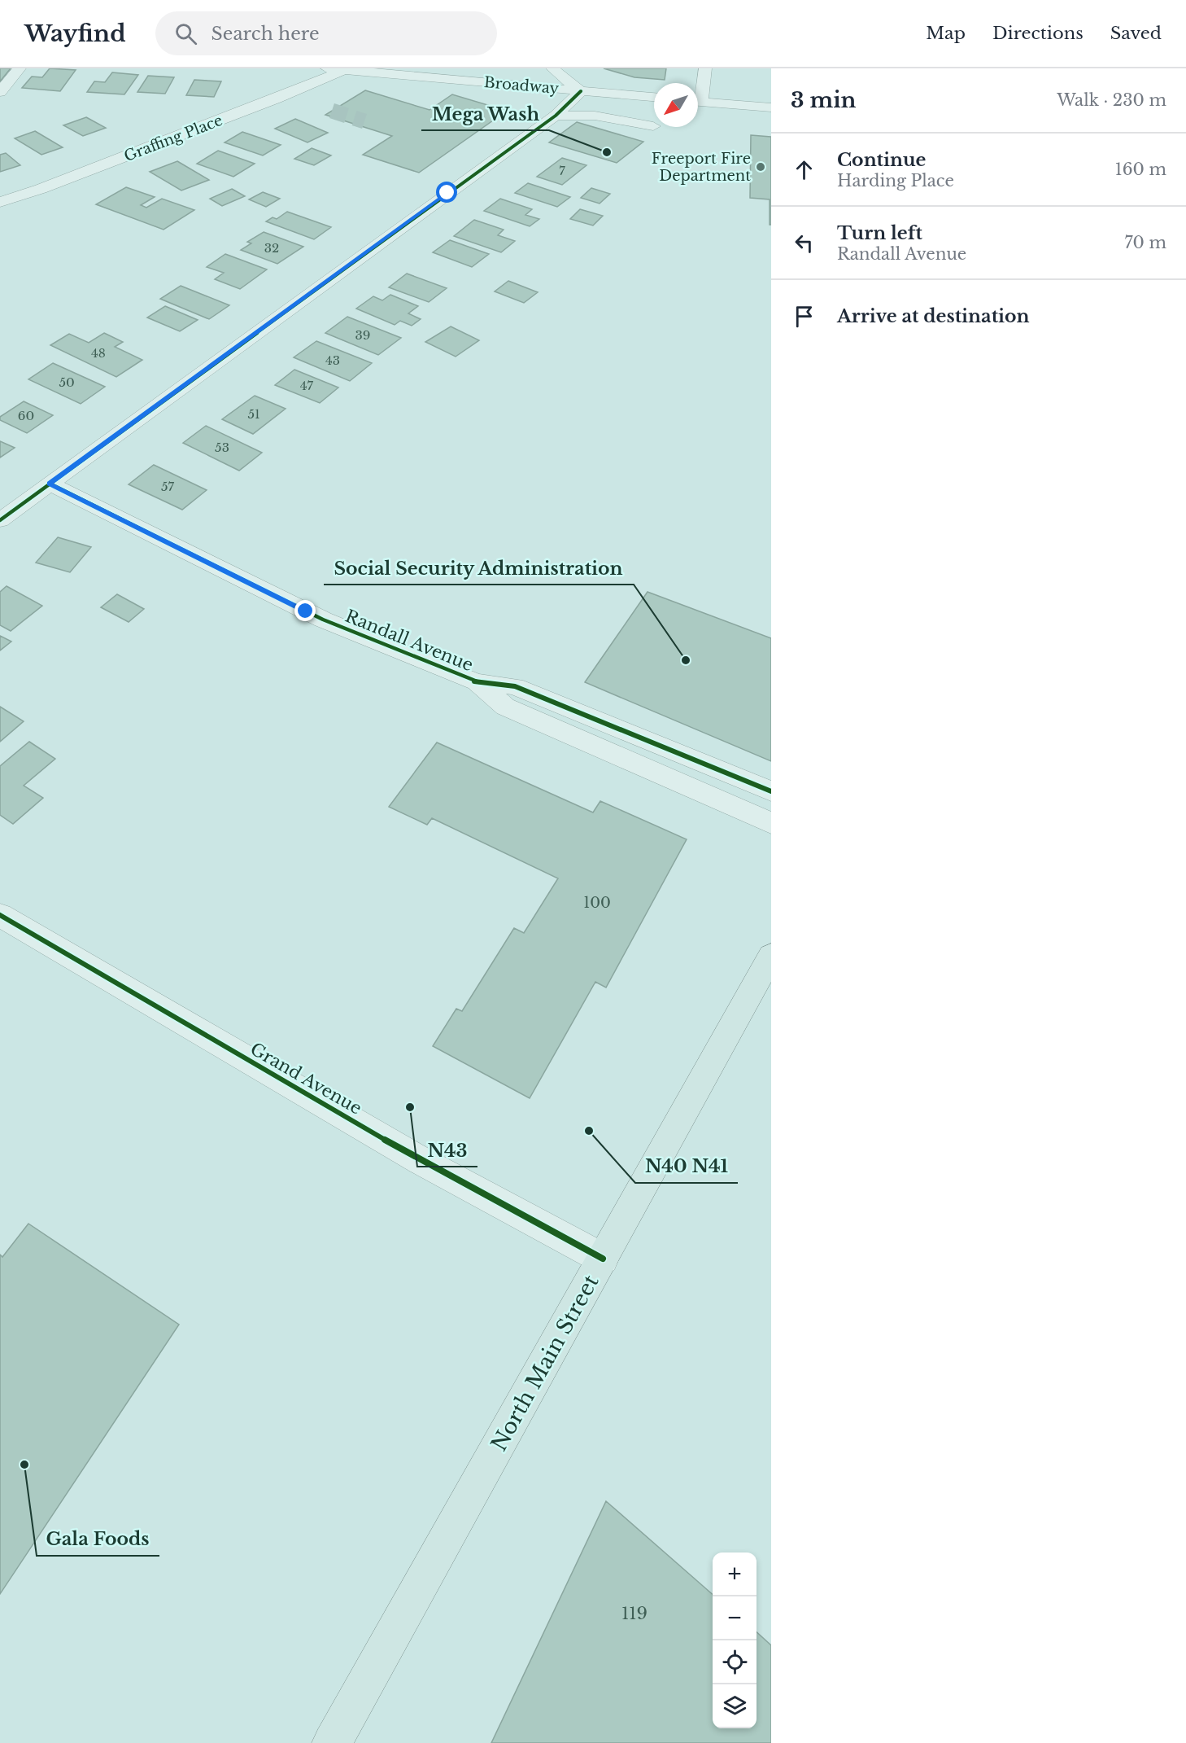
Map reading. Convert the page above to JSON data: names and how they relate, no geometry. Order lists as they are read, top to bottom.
{
  "streets": {
    "main road": ["North Main Street"],
    "street": [
      "Broadway",
      "Graffing Place",
      "Randall Avenue",
      "Grand Avenue"
    ]
  },
  "crossings": [
    ["Broadway", "Graffing Place"],
    ["Grand Avenue", "North Main Street"]
  ],
  "places": [
    "Mega Wash",
    "Freeport Fire Department",
    "Social Security Administration",
    "N43",
    "N40 N41",
    "Gala Foods"
  ],
  "house_numbers": [
    "7",
    "32",
    "39",
    "48",
    "43",
    "50",
    "47",
    "51",
    "60",
    "53",
    "57",
    "100",
    "119"
  ],
  "north": "bottom left",
  "page": {
    "header": "Wayfind",
    "search": "Search here",
    "nav": ["Map", "Directions", "Saved"],
    "heading": ["3 min", "Walk · 230 m"],
    "list": [
      ["Continue", "Harding Place", "160 m"],
      ["Turn left", "Randall Avenue", "70 m"],
      "Arrive at destination"
    ],
    "map_buttons": ["+", "−"]
  }
}
